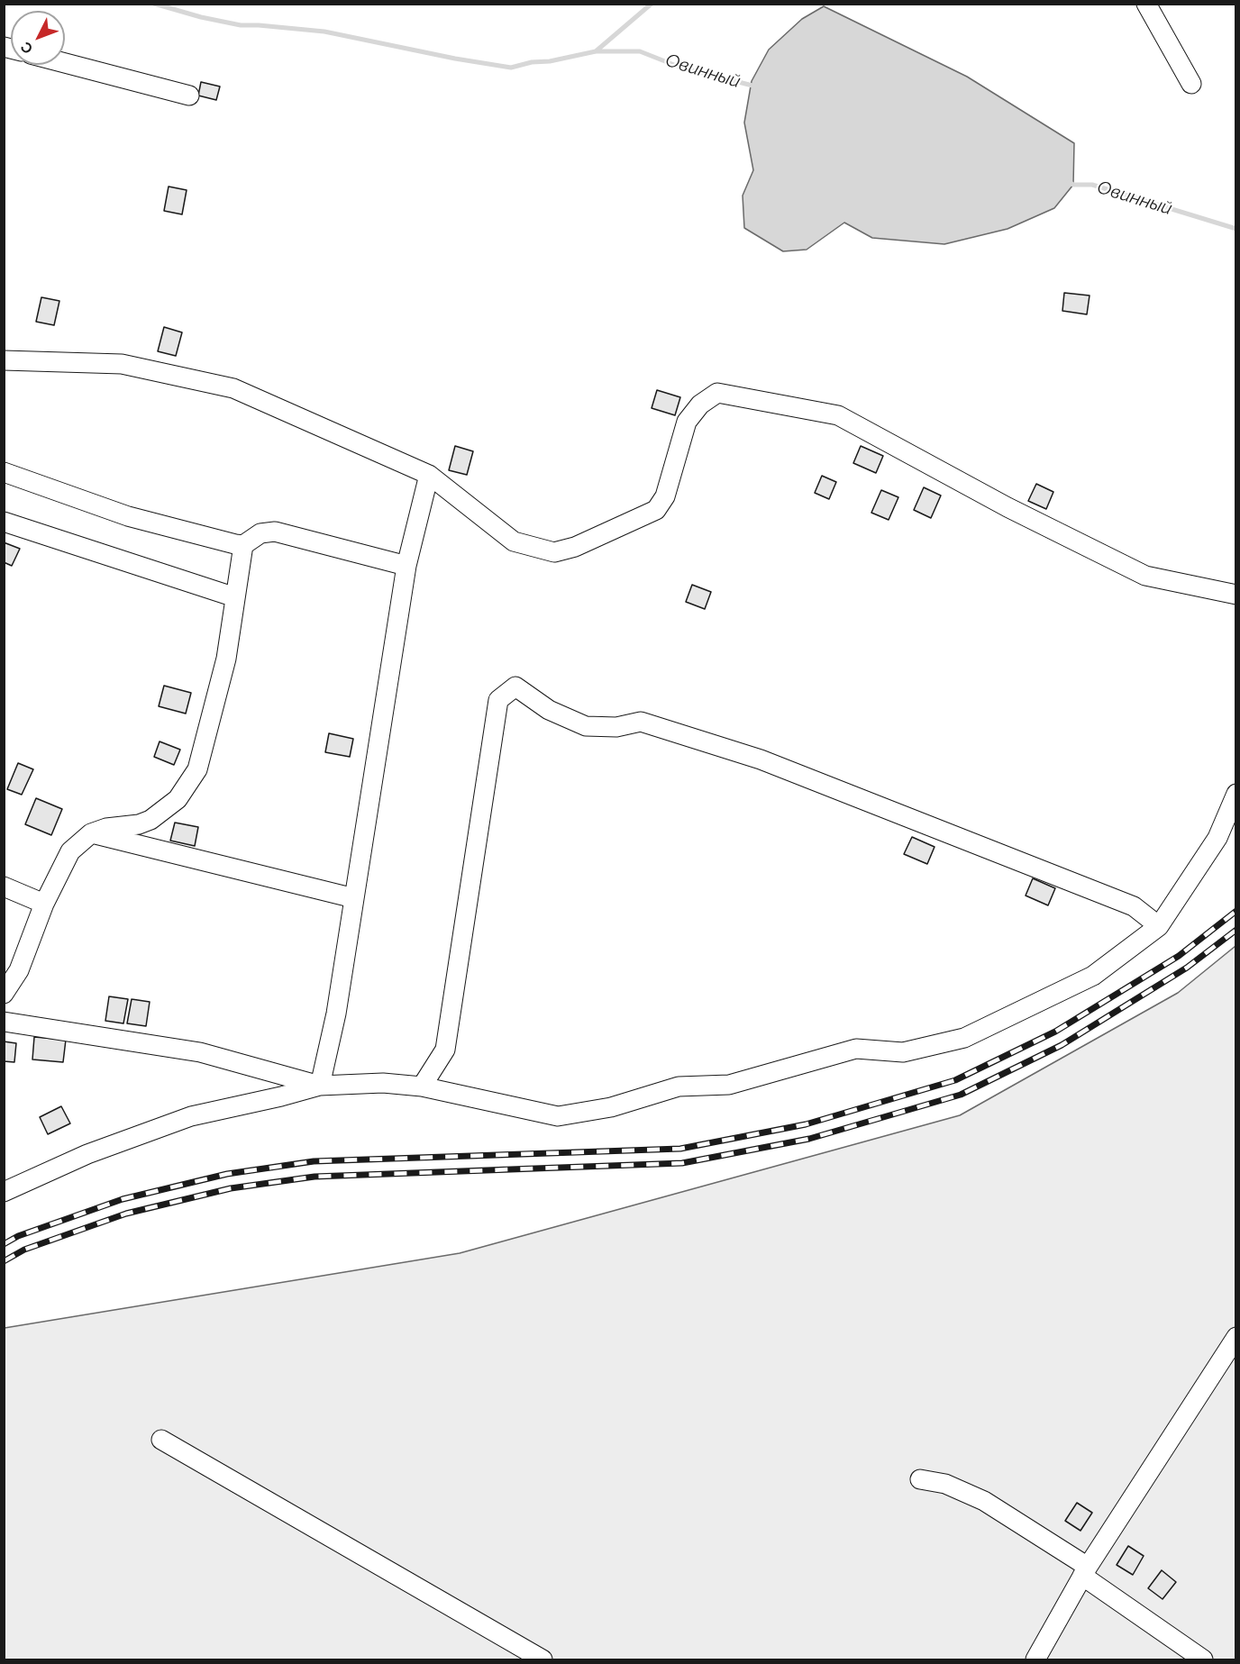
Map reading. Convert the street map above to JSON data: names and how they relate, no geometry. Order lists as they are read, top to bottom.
{
  "water": ["Овинный"],
  "north": "bottom left"
}
